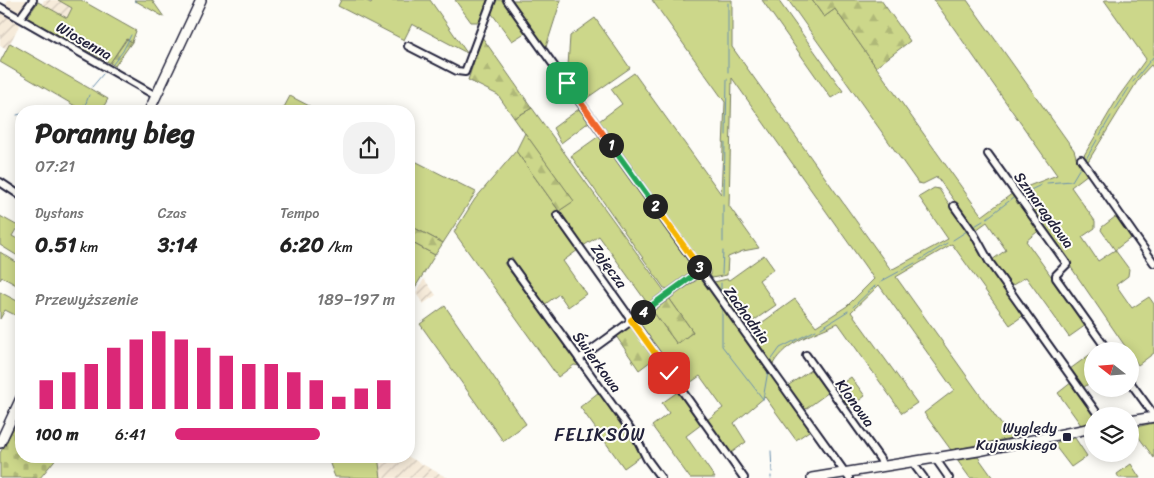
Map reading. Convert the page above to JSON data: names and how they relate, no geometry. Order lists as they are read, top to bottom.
{
  "streets": {
    "street": [
      "Wiosenna",
      "Szmaragdowa",
      "Zajęcza",
      "Zachodnia",
      "Świerkowa",
      "Klonowa"
    ]
  },
  "districts": ["FELIKSÓW"],
  "places": {
    "transit": ["Wyględy Kujawskiego"]
  },
  "north": "left",
  "page": {
    "heading": ["Poranny bieg", "07:21"],
    "pins": [
      "1",
      "2",
      "3",
      "4"
    ],
    "stats": [
      ["Dystans", "0.51 km"],
      ["Czas", "3:14"],
      ["Tempo", "6:20 /km"]
    ],
    "chart": ["Przewyższenie", "189–197 m"],
    "list": [
      {
        "name": "100 m",
        "note": "6:41"
      }
    ]
  }
}
